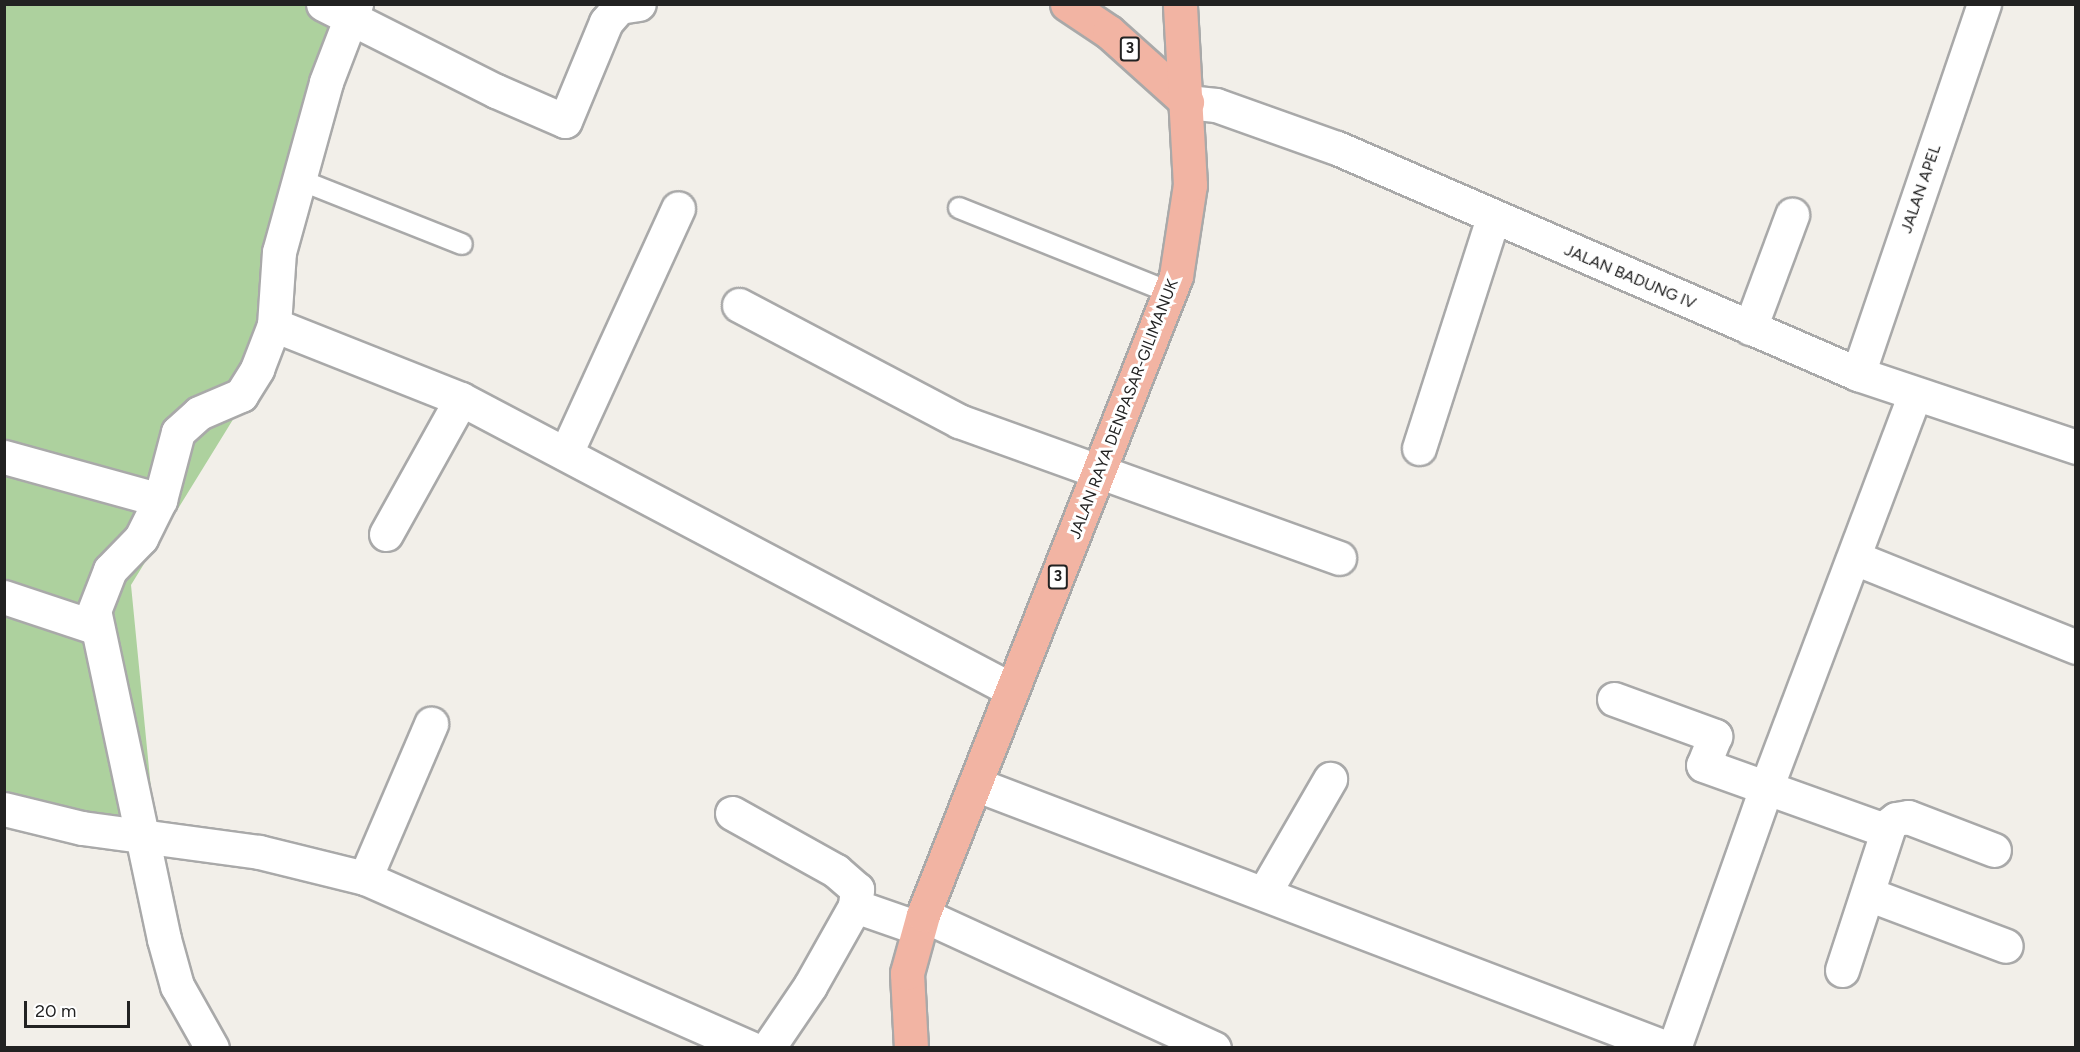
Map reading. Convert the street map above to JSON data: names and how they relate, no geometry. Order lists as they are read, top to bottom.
{
  "streets": {
    "highway": ["3", "JALAN RAYA DENPASAR-GILIMANUK"],
    "street": ["JALAN APEL", "JALAN BADUNG IV"]
  },
  "crossings": [
    ["3", "JALAN BADUNG IV"],
    ["3", "JALAN RAYA DENPASAR-GILIMANUK"],
    ["JALAN APEL", "JALAN BADUNG IV"],
    ["JALAN BADUNG IV", "JALAN RAYA DENPASAR-GILIMANUK"]
  ],
  "scale_bar": "20 m"
}
